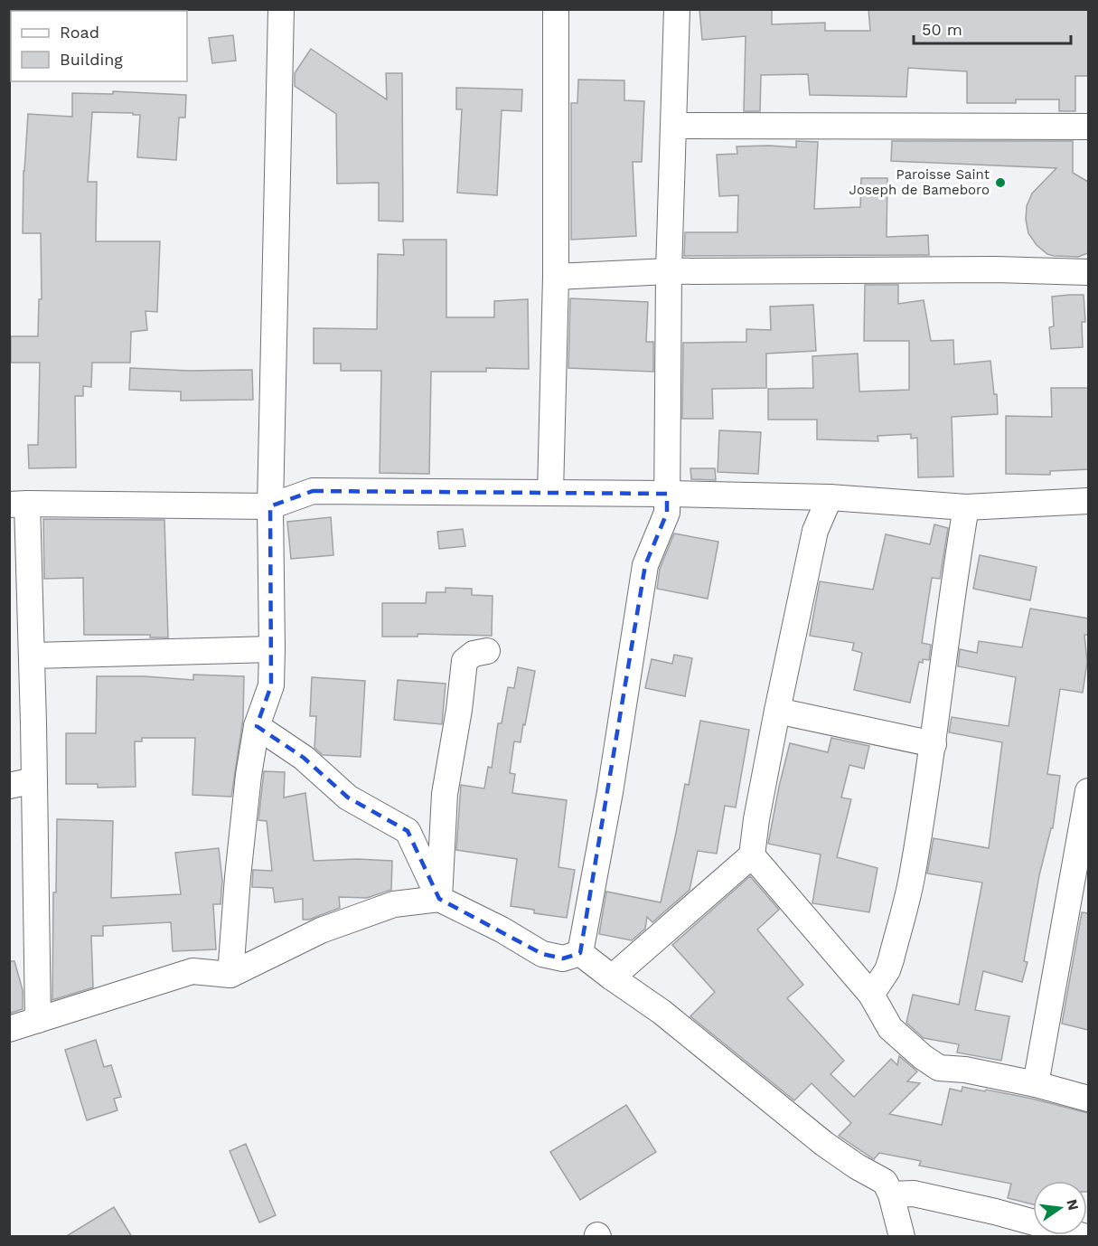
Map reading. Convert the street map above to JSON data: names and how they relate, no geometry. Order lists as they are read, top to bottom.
{
  "places": ["Paroisse Saint Joseph de Bameboro"],
  "legend": ["Road", "Building"],
  "scale_bar": "50 m",
  "north": "right"
}
